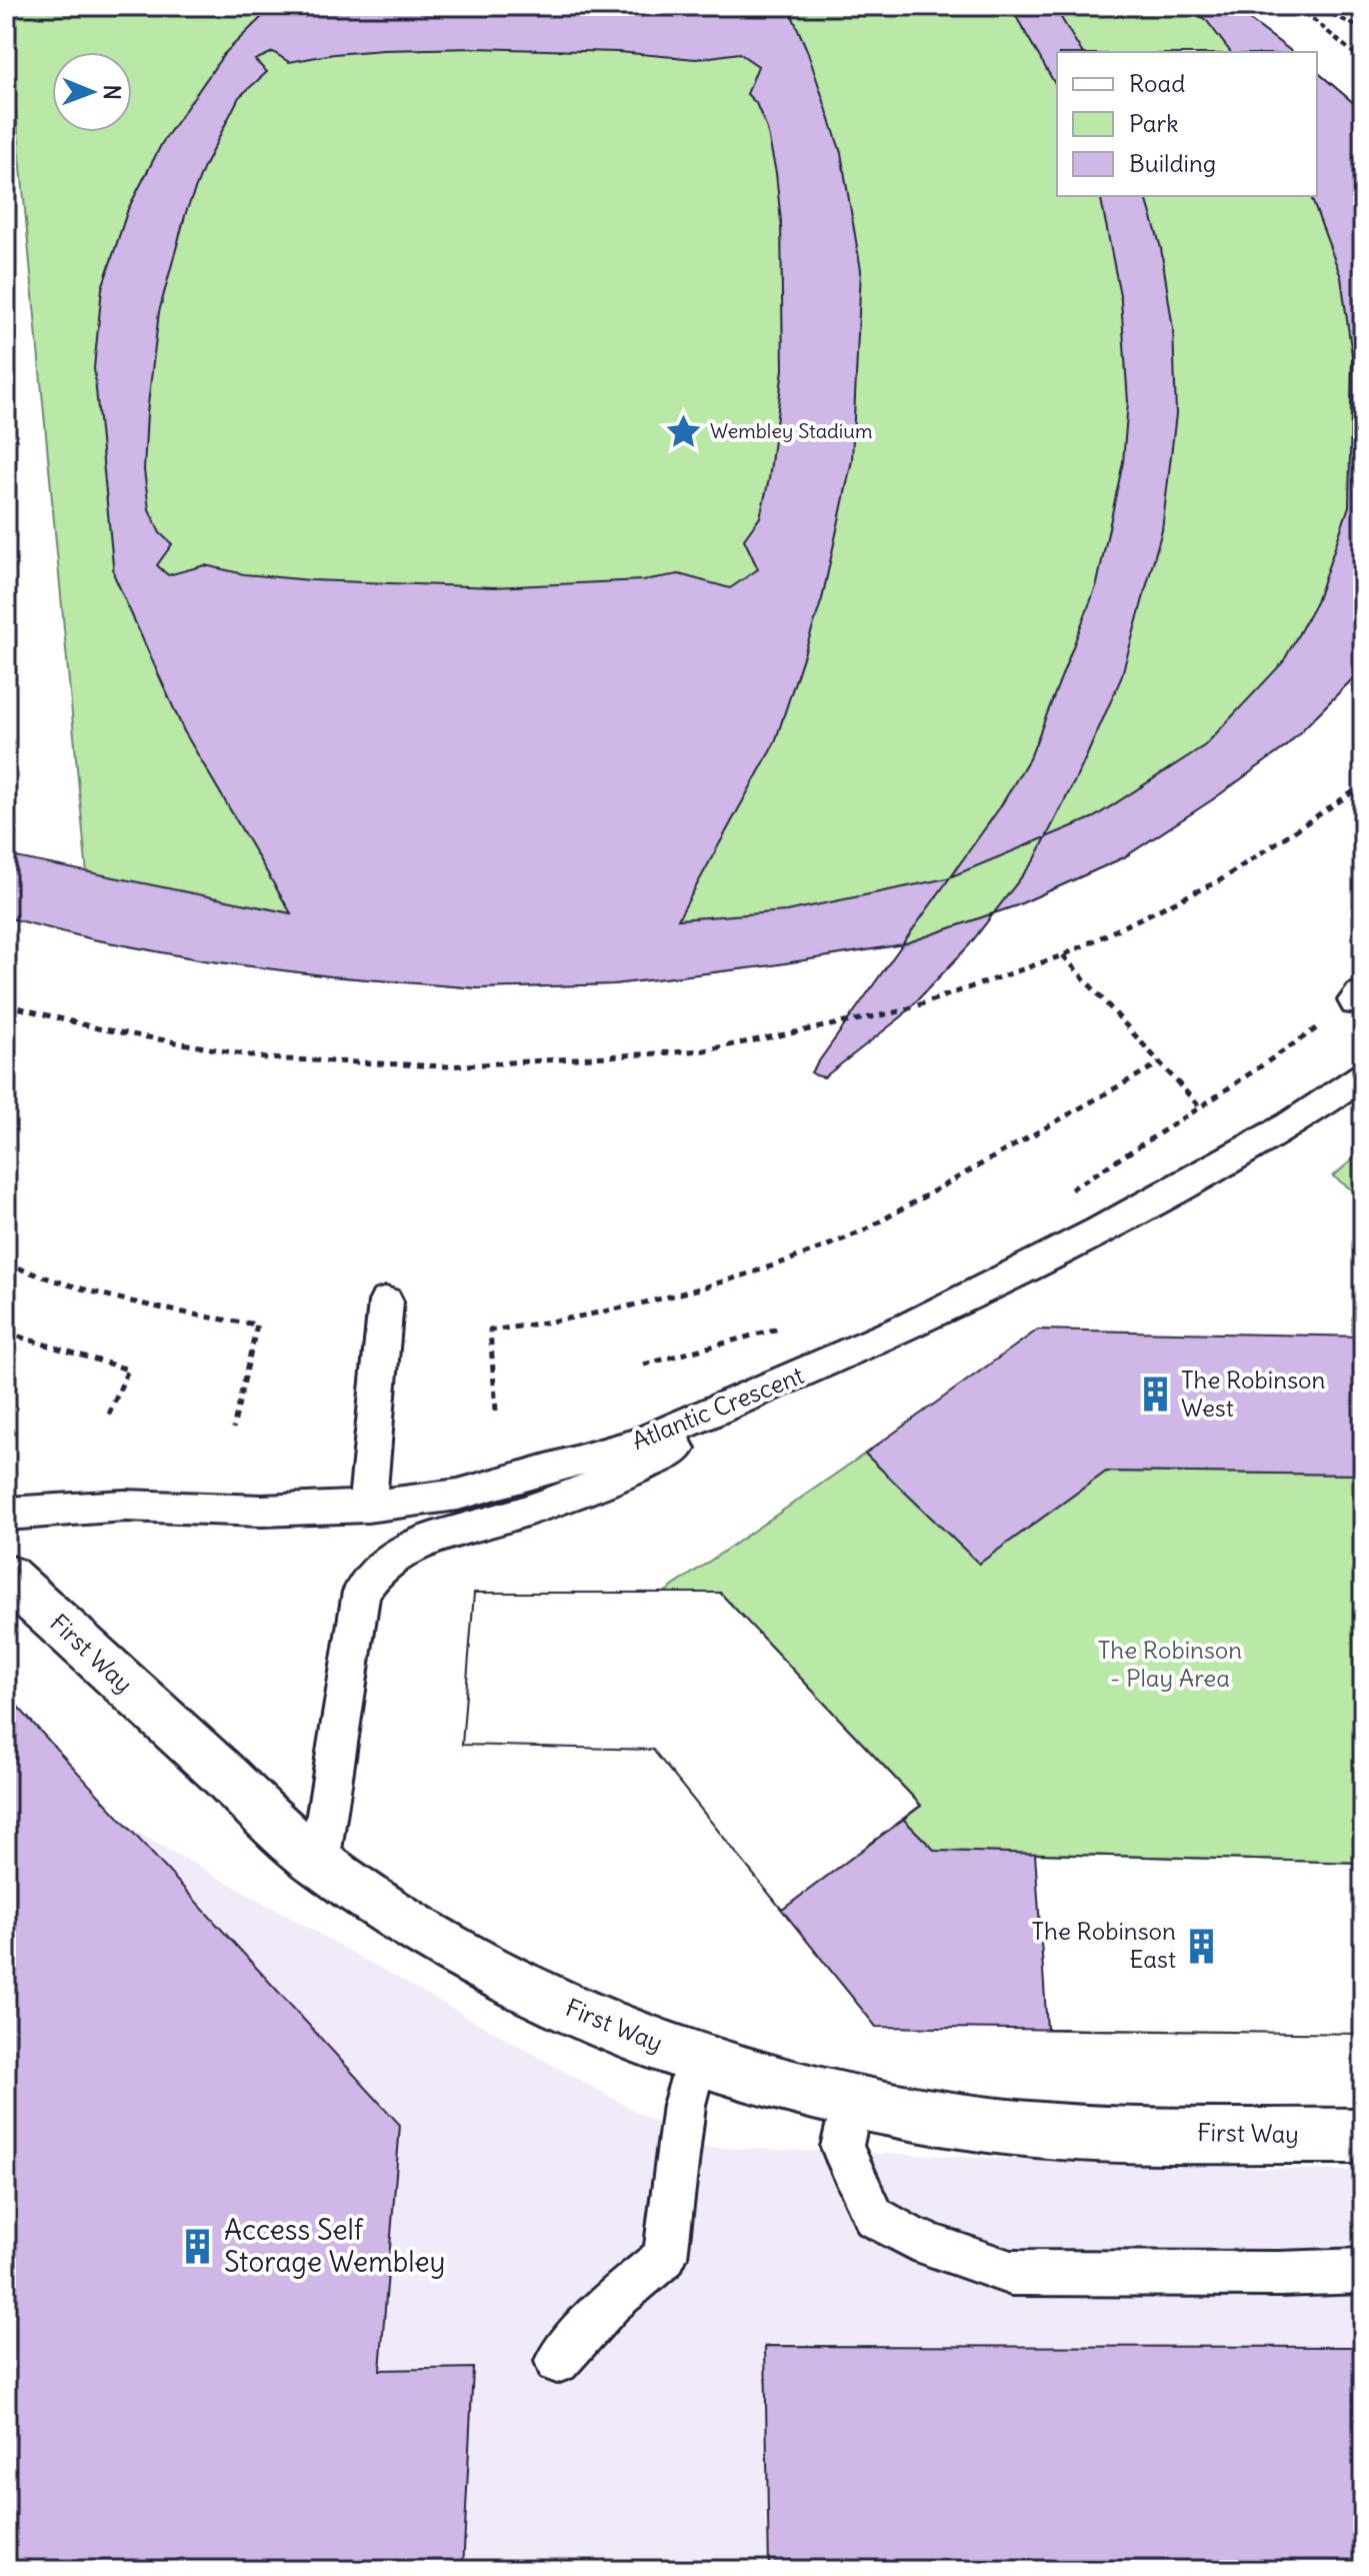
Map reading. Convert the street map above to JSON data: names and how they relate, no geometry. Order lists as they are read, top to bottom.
{
  "streets": {
    "main road": ["First Way"],
    "lane": ["Atlantic Crescent"]
  },
  "parks": ["The Robinson - Play Area"],
  "places": {
    "place": ["Wembley Stadium"],
    "building": ["The Robinson West", "The Robinson East", "Access Self Storage Wembley"]
  },
  "legend": ["Road", "Park", "Building"],
  "north": "right"
}
